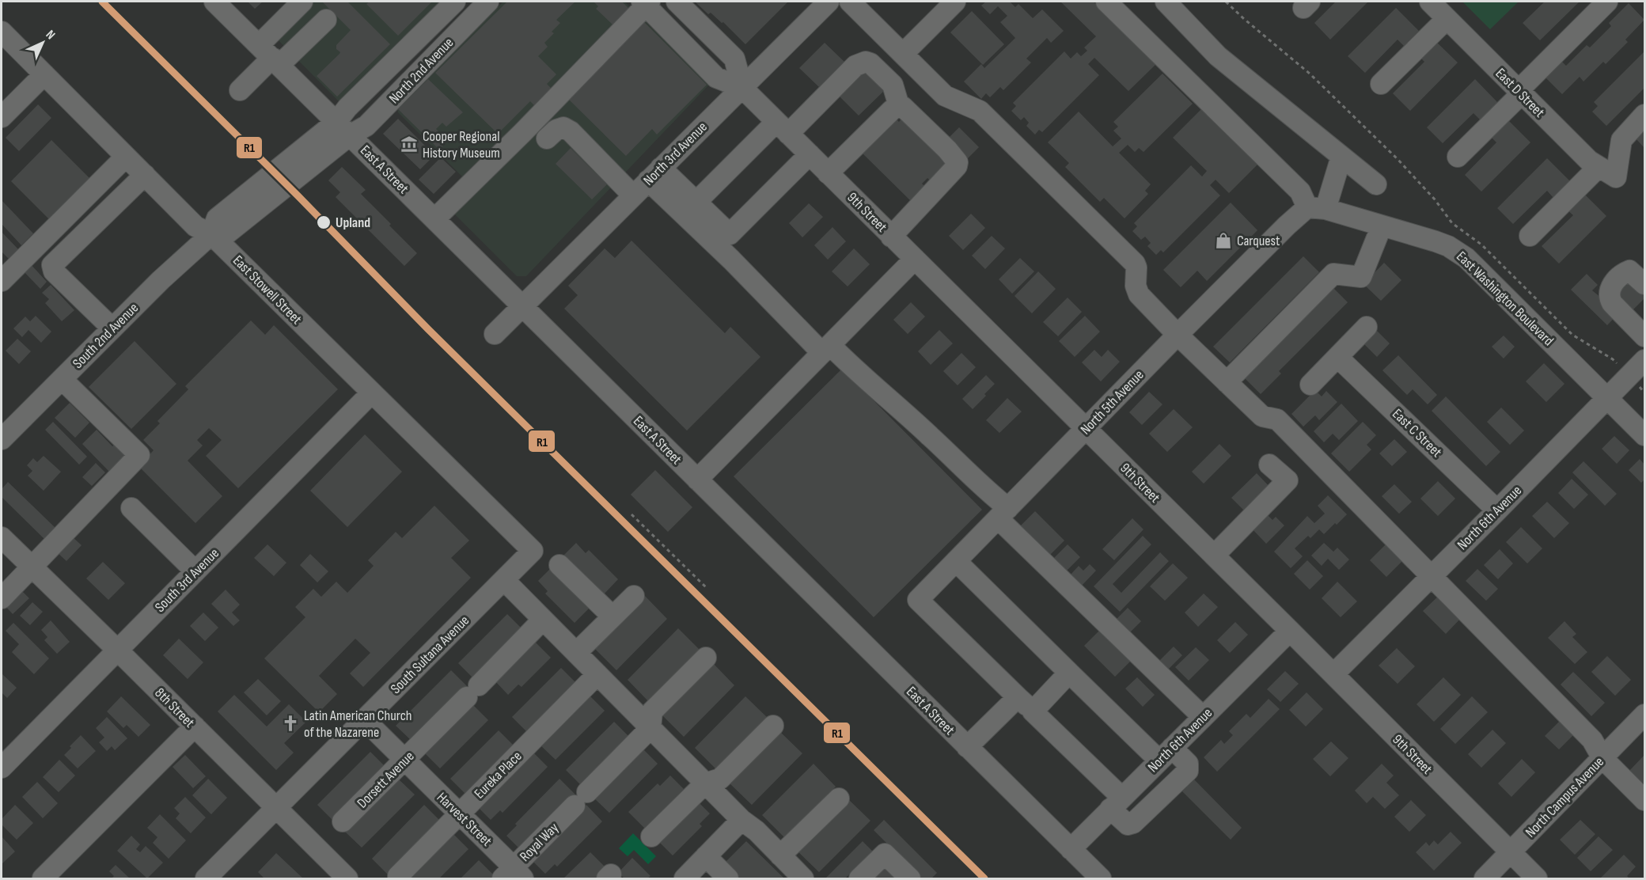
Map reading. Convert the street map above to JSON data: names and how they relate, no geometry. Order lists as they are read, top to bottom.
{
  "streets": {
    "street": [
      "North 2nd Avenue",
      "East D Street",
      "North 3rd Avenue",
      "East A Street",
      "9th Street",
      "East Stowell Street",
      "East Washington Boulevard",
      "South 2nd Avenue",
      "North 5th Avenue",
      "East C Street",
      "North 6th Avenue",
      "South 3rd Avenue",
      "South Sultana Avenue",
      "8th Street",
      "Eureka Place",
      "Dorsett Avenue",
      "North Campus Avenue",
      "Harvest Street",
      "Royal Way"
    ]
  },
  "crossings": [
    ["North 2nd Avenue", "East A Street"],
    ["North 2nd Avenue", "South 2nd Avenue"],
    ["North 3rd Avenue", "East A Street"],
    ["North 3rd Avenue", "9th Street"],
    ["East A Street", "South 2nd Avenue"],
    ["East A Street", "North 6th Avenue"],
    ["9th Street", "North 5th Avenue"],
    ["9th Street", "North 6th Avenue"],
    ["9th Street", "North Campus Avenue"],
    ["East Stowell Street", "South 2nd Avenue"],
    ["East Stowell Street", "South 3rd Avenue"],
    ["East Stowell Street", "South Sultana Avenue"],
    ["East Washington Boulevard", "North 5th Avenue"],
    ["East Washington Boulevard", "North 6th Avenue"],
    ["East C Street", "North 6th Avenue"],
    ["South 3rd Avenue", "8th Street"],
    ["South Sultana Avenue", "8th Street"],
    ["South Sultana Avenue", "Harvest Street"],
    ["Eureka Place", "Harvest Street"],
    ["Dorsett Avenue", "Harvest Street"],
    ["Harvest Street", "Royal Way"]
  ],
  "places": {
    "museum": ["Cooper Regional History Museum"],
    "other": ["Upland"],
    "shop": ["Carquest"],
    "church": ["Latin American Church of the Nazarene"]
  },
  "lines": ["transit line R1"],
  "north": "top right"
}
